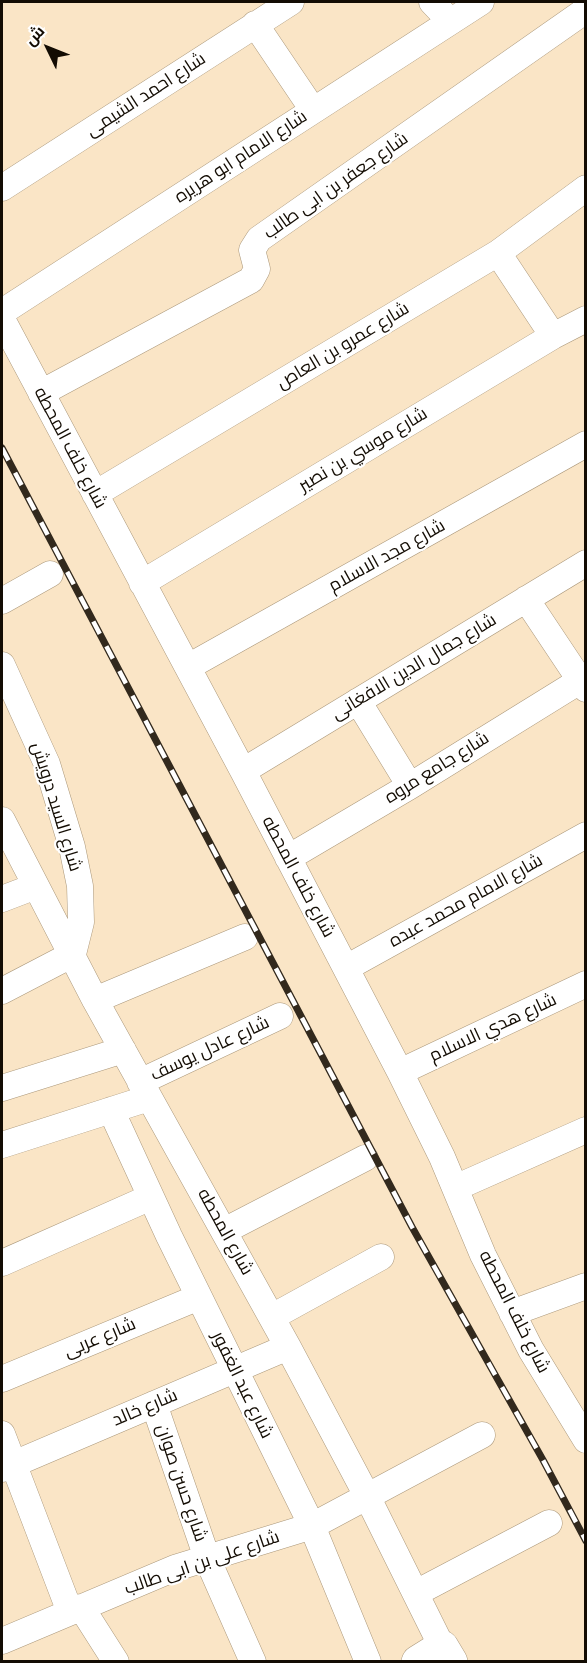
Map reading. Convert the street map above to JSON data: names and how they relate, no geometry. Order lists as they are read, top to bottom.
{
  "streets": {
    "street": [
      "شارع احمد الشيمى",
      "شارع الامام ابو هريره",
      "شارع جعفر بن ابى طالب",
      "شارع عمرو بن العاص",
      "شارع خلف المحطه",
      "شارع موسي بن نصير",
      "شارع مجد الاسلام",
      "شارع جمال الدين الافغانى",
      "شارع جامع مروه",
      "شارع السيد درويش",
      "شارع الامام محمد عبده",
      "شارع هدي الاسلام",
      "شارع عادل يوسف",
      "شارع المحطه",
      "شارع عربى",
      "شارع عبد الغفور",
      "شارع خالد",
      "شارع حسن صوان",
      "شارع على بن ابى طالب"
    ]
  },
  "crossings": [
    ["شارع جعفر بن ابى طالب", "شارع خلف المحطه"],
    ["شارع عمرو بن العاص", "شارع خلف المحطه"],
    ["شارع خلف المحطه", "شارع موسي بن نصير"],
    ["شارع خلف المحطه", "شارع مجد الاسلام"],
    ["شارع خلف المحطه", "شارع جمال الدين الافغانى"],
    ["شارع خلف المحطه", "شارع جامع مروه"],
    ["شارع خلف المحطه", "شارع الامام محمد عبده"],
    ["شارع خلف المحطه", "شارع هدي الاسلام"],
    ["شارع السيد درويش", "شارع المحطه"],
    ["شارع عادل يوسف", "شارع المحطه"],
    ["شارع عادل يوسف", "شارع عبد الغفور"],
    ["شارع المحطه", "شارع خالد"],
    ["شارع المحطه", "شارع على بن ابى طالب"],
    ["شارع عربى", "شارع عبد الغفور"],
    ["شارع عبد الغفور", "شارع خالد"],
    ["شارع عبد الغفور", "شارع على بن ابى طالب"],
    ["شارع خالد", "شارع حسن صوان"],
    ["شارع حسن صوان", "شارع على بن ابى طالب"]
  ],
  "north": "top left"
}
